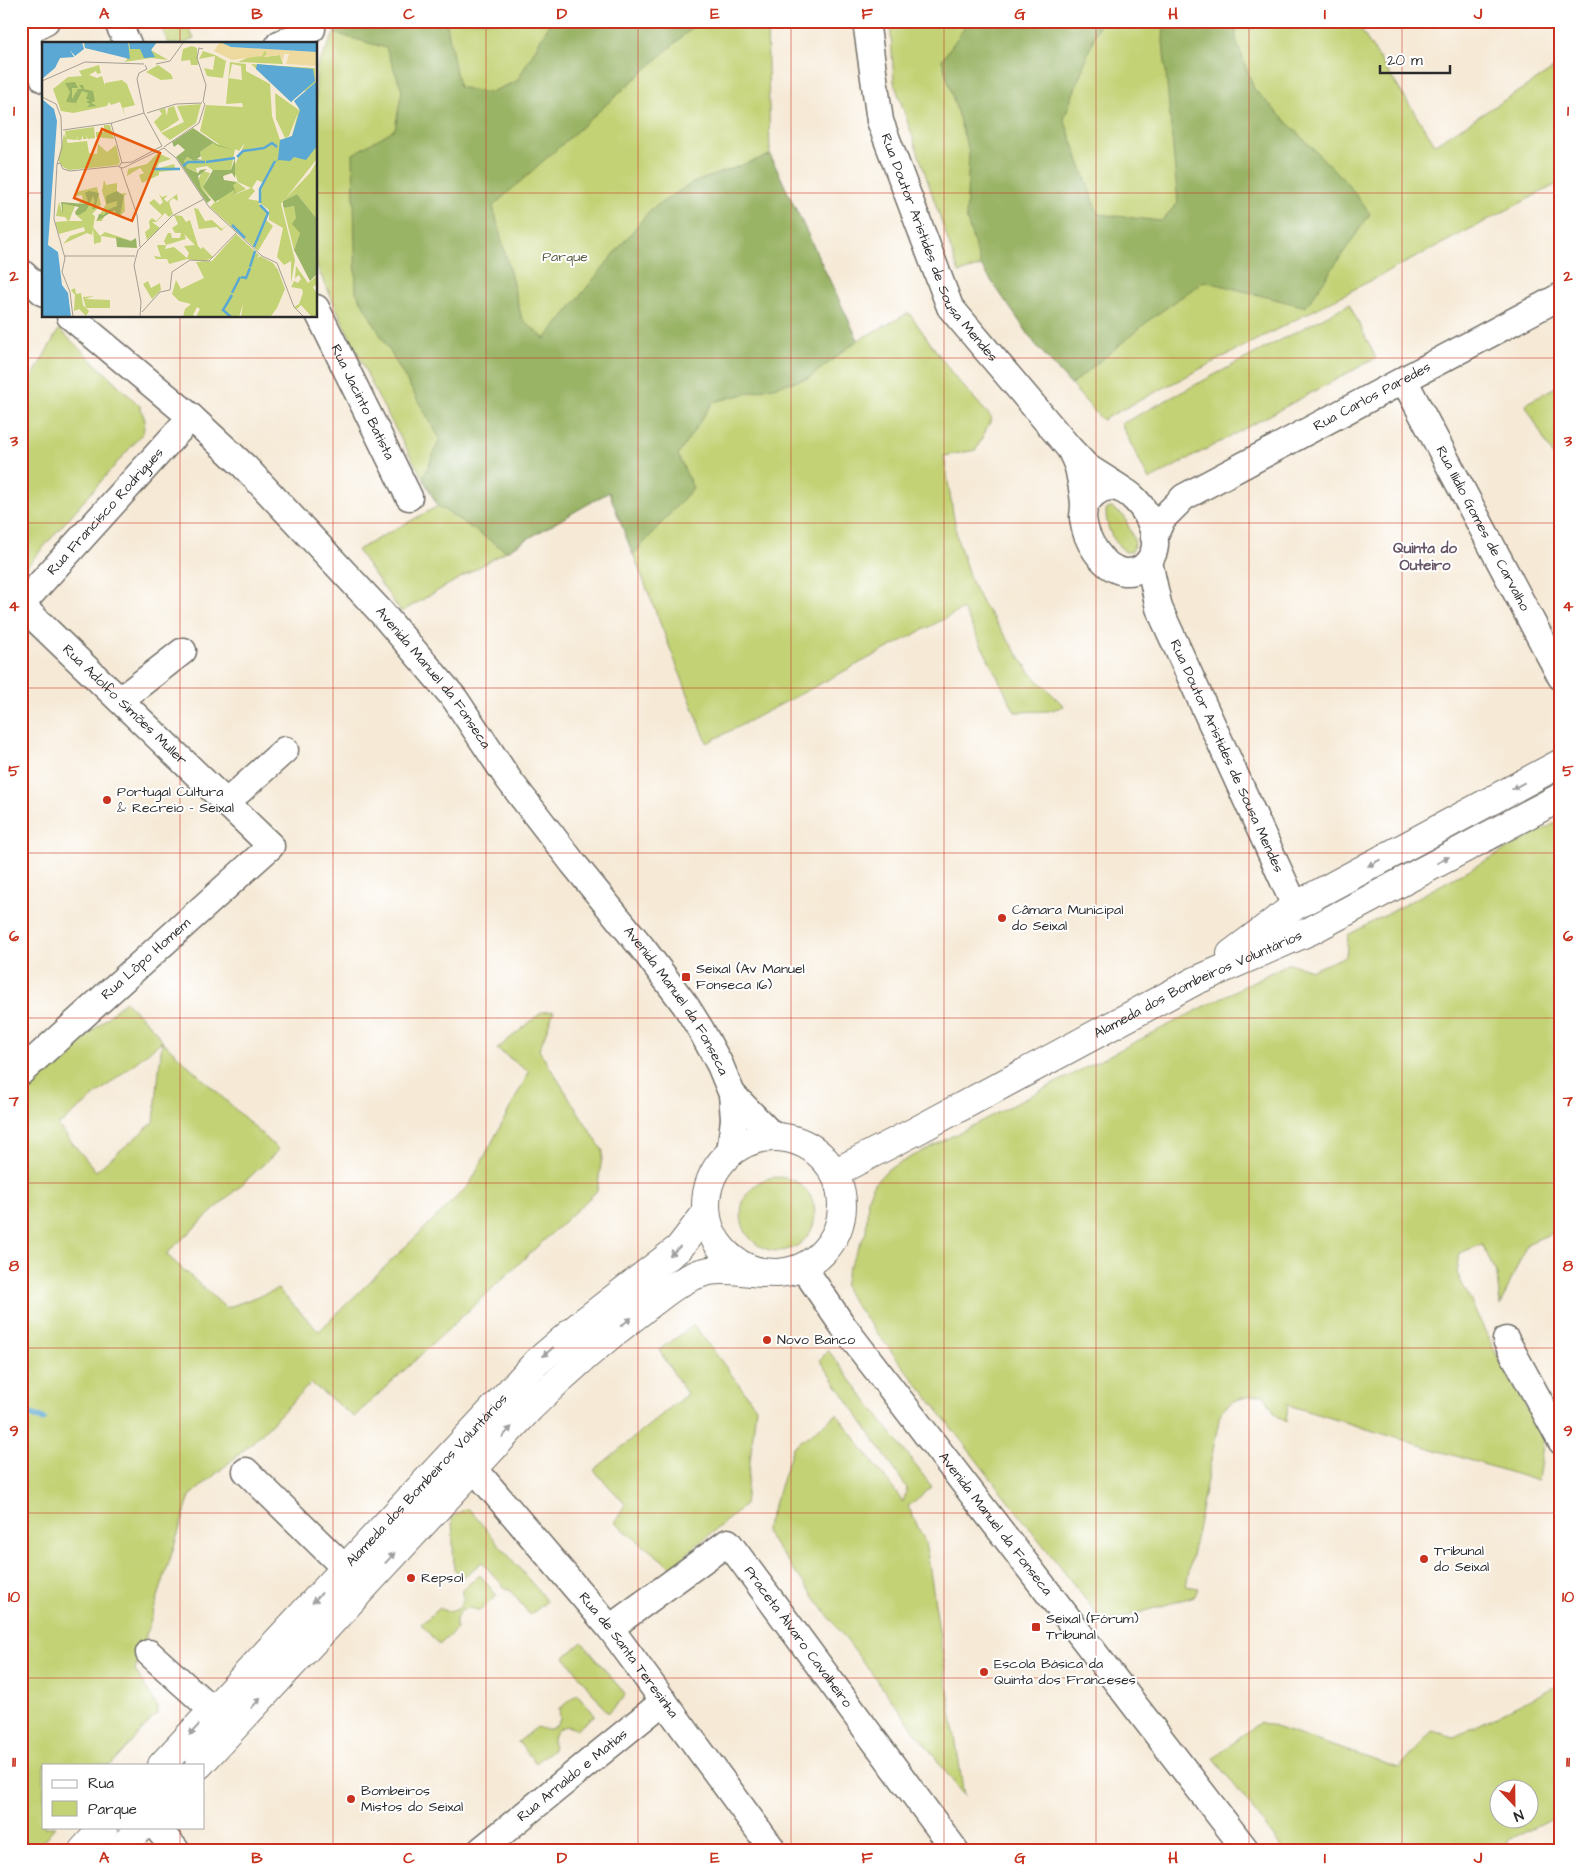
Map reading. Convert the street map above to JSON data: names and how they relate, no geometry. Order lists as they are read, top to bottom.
{
  "streets": {
    "main road": ["Alameda dos Bombeiros Voluntários"],
    "street": [
      "Rua Doutor Aristides de Sousa Mendes",
      "Rua Carlos Paredes",
      "Rua Jacinto Batista",
      "Rua Francisco Rodrigues",
      "Rua Ilídio Gomes de Carvalho",
      "Avenida Manuel da Fonseca",
      "Rua Adolfo Simões Muller",
      "Rua Lôpo Homem",
      "Praceta Álvaro Cavalheiro",
      "Rua de Santa Teresinha",
      "Rua Arnaldo e Matias"
    ]
  },
  "crossings": [
    ["Rua Doutor Aristides de Sousa Mendes", "Rua Carlos Paredes"],
    ["Rua Carlos Paredes", "Rua Ilídio Gomes de Carvalho"],
    ["Rua Francisco Rodrigues", "Avenida Manuel da Fonseca"],
    ["Rua Francisco Rodrigues", "Rua Adolfo Simões Muller"],
    ["Avenida Manuel da Fonseca", "Alameda dos Bombeiros Voluntários"],
    ["Rua Adolfo Simões Muller", "Rua Lôpo Homem"],
    ["Alameda dos Bombeiros Voluntários", "Rua de Santa Teresinha"],
    ["Praceta Álvaro Cavalheiro", "Rua de Santa Teresinha"],
    ["Rua de Santa Teresinha", "Rua Arnaldo e Matias"]
  ],
  "districts": ["Quinta do Outeiro"],
  "parks": ["Parque"],
  "places": {
    "other": [
      "Portugal Cultura & Recreio - Seixal",
      "Câmara Municipal do Seixal",
      "Novo Banco",
      "Tribunal do Seixal",
      "Repsol",
      "Escola Básica da Quinta dos Franceses",
      "Bombeiros Mistos do Seixal"
    ],
    "transit": ["Seixal (Av Manuel Fonseca 16)", "Seixal (Fórum) Tribunal"]
  },
  "legend": ["Rua", "Parque"],
  "scale_bar": "20 m",
  "north": "bottom",
  "grid": {
    "columns": [
      "A",
      "B",
      "C",
      "D",
      "E",
      "F",
      "G",
      "H",
      "I",
      "J"
    ],
    "rows": [
      "1",
      "2",
      "3",
      "4",
      "5",
      "6",
      "7",
      "8",
      "9",
      "10",
      "11"
    ]
  }
}
